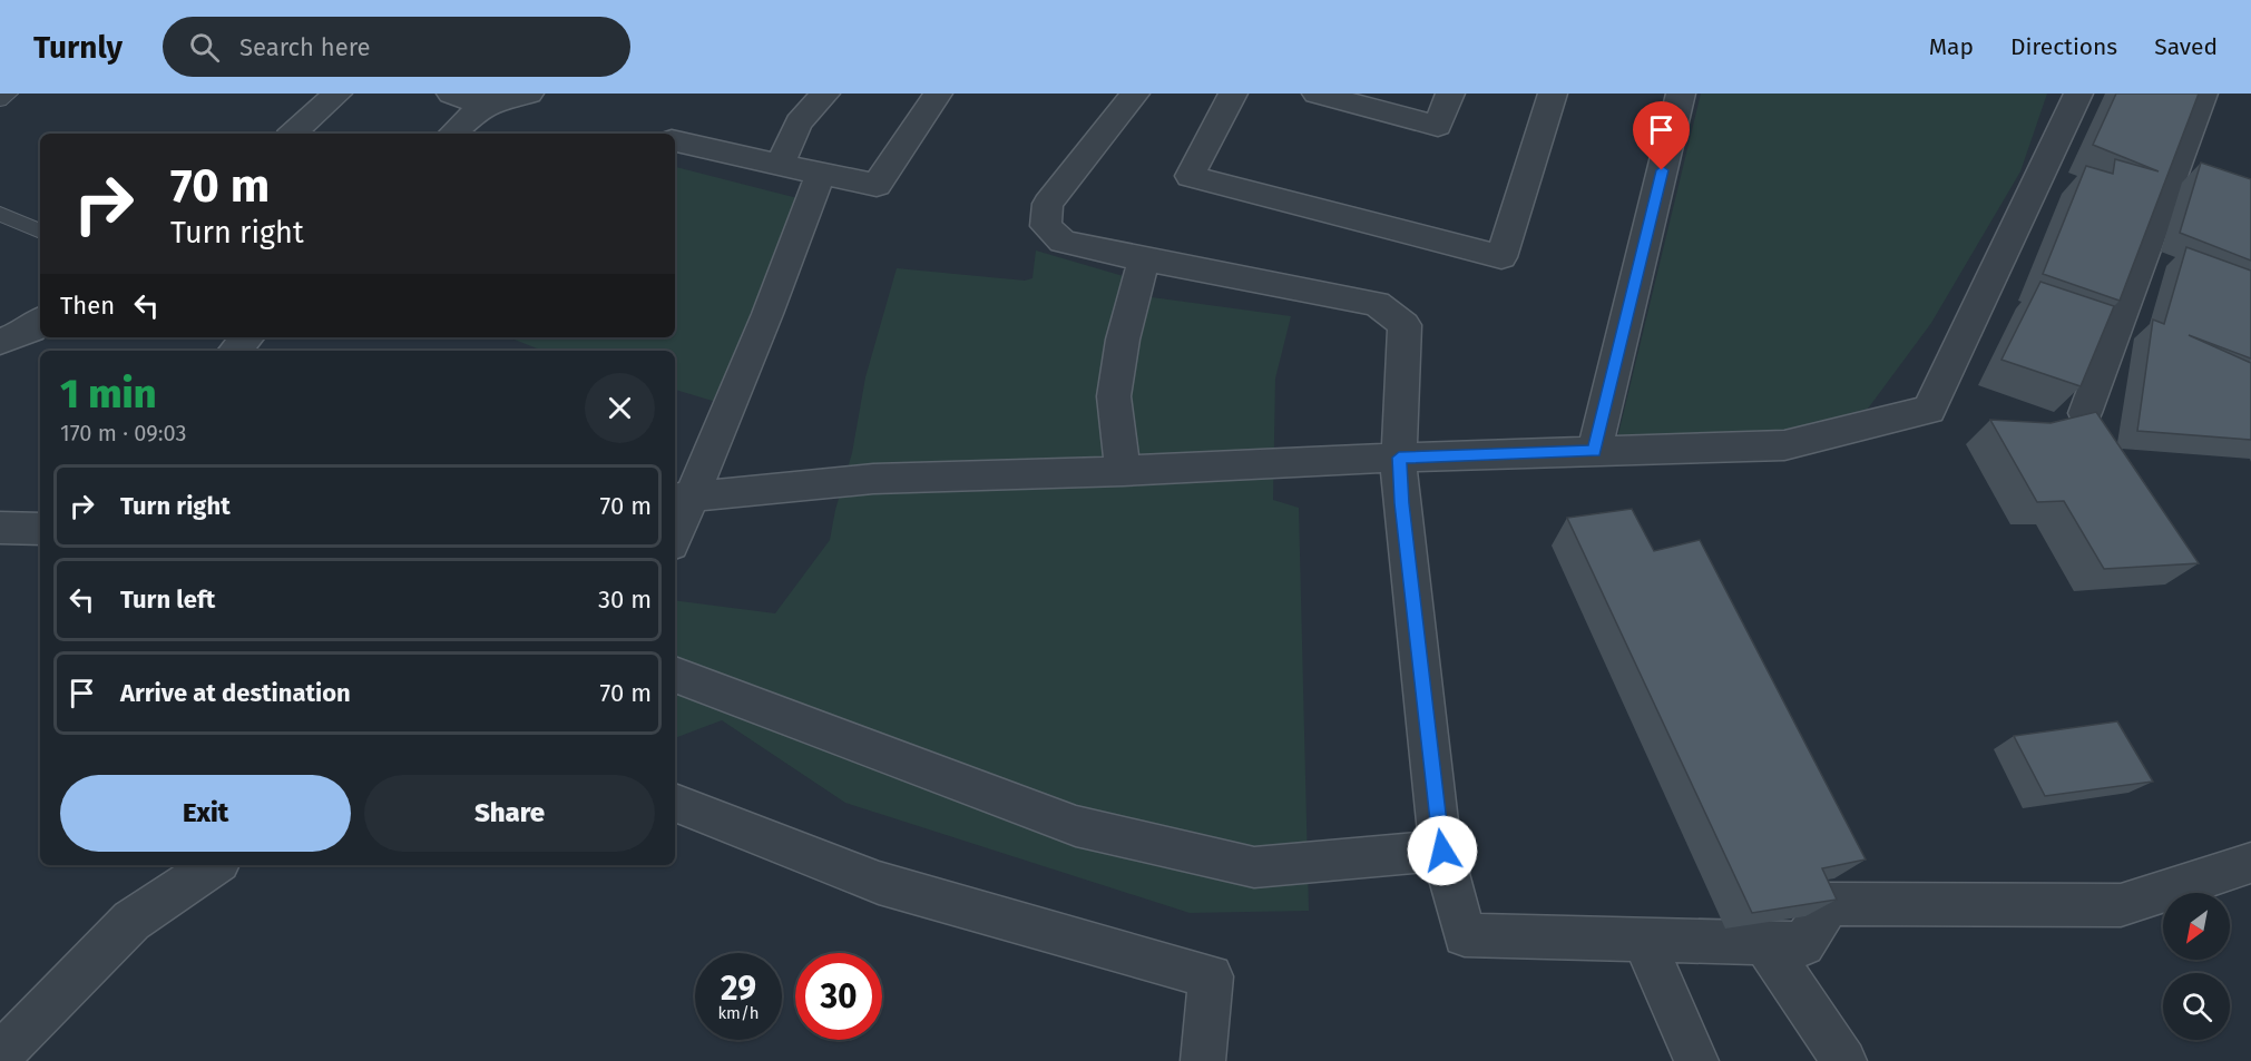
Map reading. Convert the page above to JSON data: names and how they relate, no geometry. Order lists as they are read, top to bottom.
{
  "north": "bottom left",
  "page": {
    "header": "Turnly",
    "search": "Search here",
    "nav": ["Map", "Directions", "Saved"],
    "turn": ["70 m", "Turn right"],
    "then": "Then",
    "heading": ["1 min", "170 m · 09:03"],
    "list": [
      {
        "name": "Turn right",
        "value": "70 m"
      },
      {
        "name": "Turn left",
        "value": "30 m"
      },
      {
        "name": "Arrive at destination",
        "value": "70 m"
      }
    ],
    "buttons": ["Exit", "Share"],
    "speed": "29 km/h",
    "limit": "30"
  }
}
